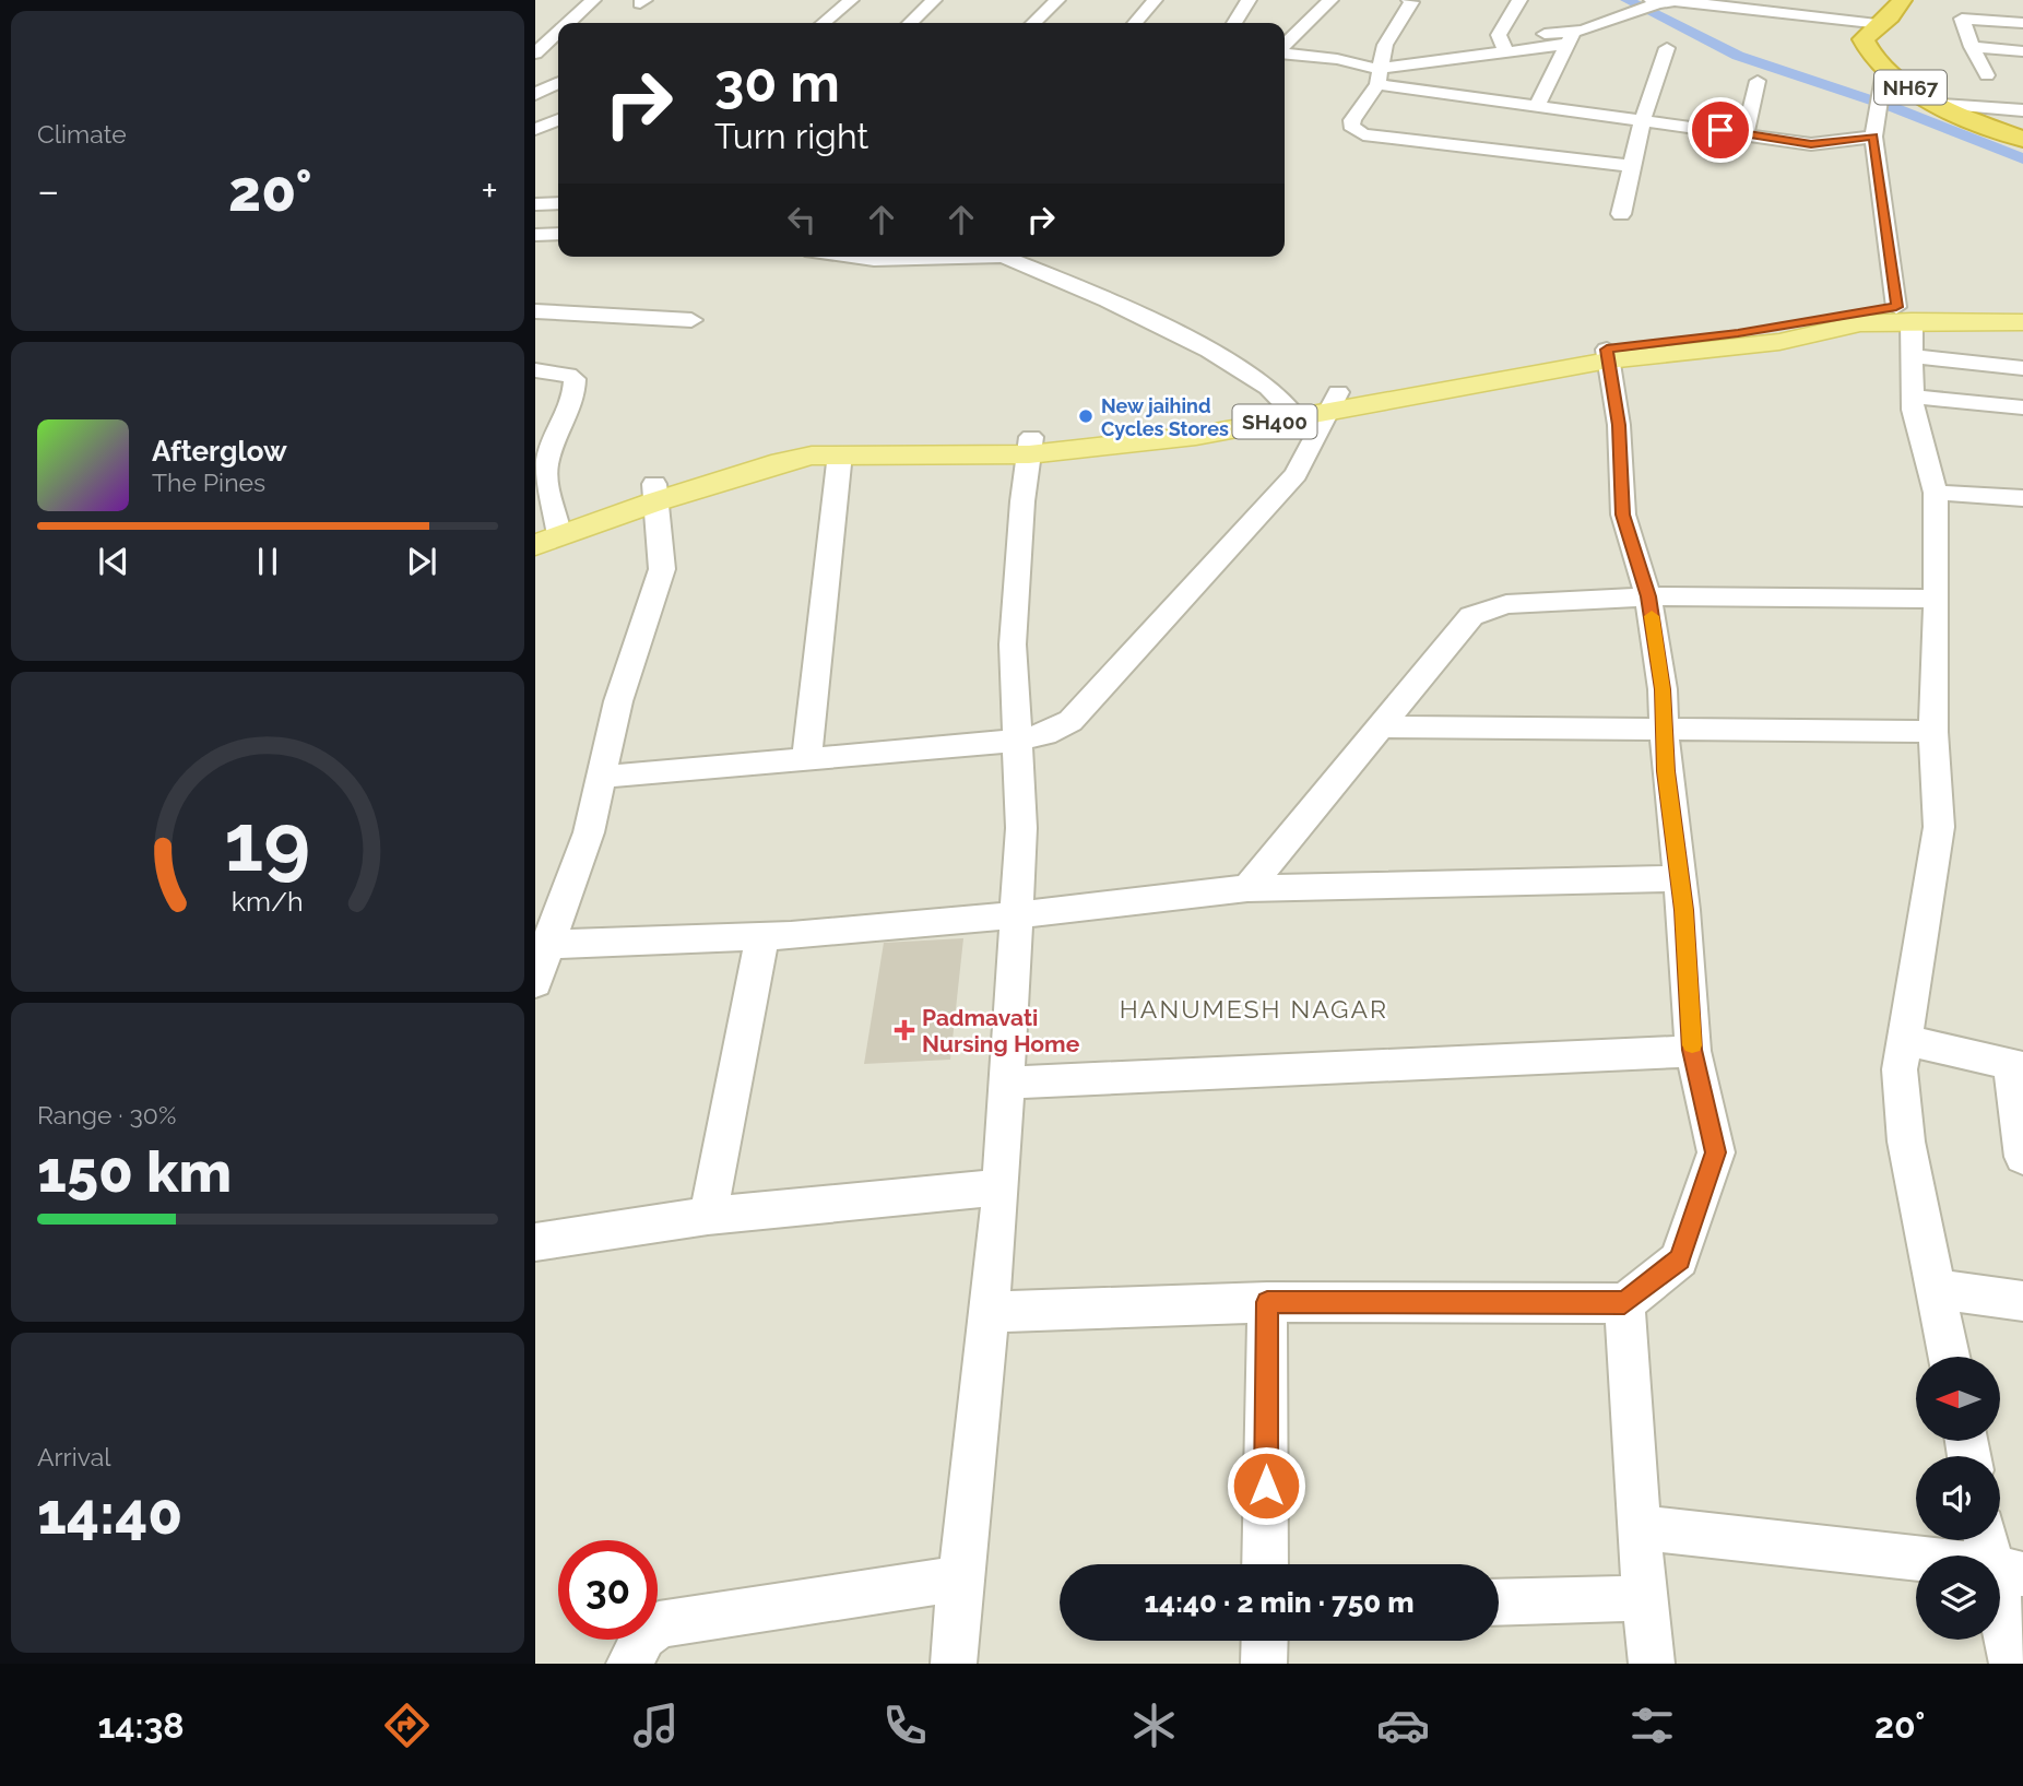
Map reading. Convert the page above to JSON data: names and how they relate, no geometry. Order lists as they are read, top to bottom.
{
  "streets": {
    "highway": ["NH67"],
    "main road": ["SH400"]
  },
  "districts": ["HANUMESH NAGAR"],
  "places": {
    "other": ["New jaihind Cycles Stores"],
    "health": ["Padmavati Nursing Home"]
  },
  "north": "left",
  "page": {
    "tile": [
      "Climate",
      ["Range · 30%", "150 km"],
      ["Arrival", "14:40"]
    ],
    "turn": ["30 m", "Turn right"],
    "heat": ["−", "20°", "+"],
    "song": ["Afterglow", "The Pines"],
    "limit": "30",
    "trip": "14:40 · 2 min · 750 m",
    "tabs": ["14:38", "20°"],
    "gauge": ["19", "km/h"]
  }
}
